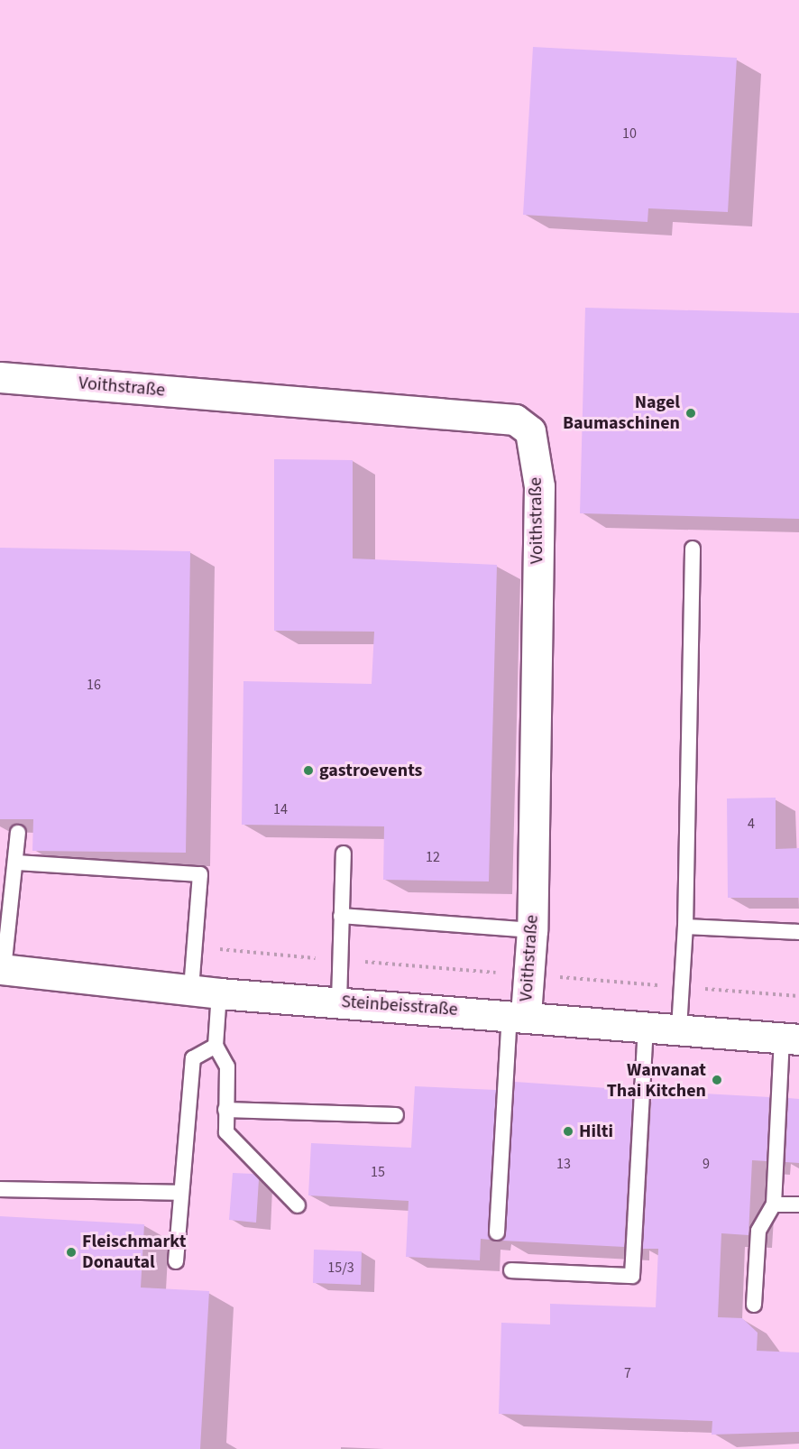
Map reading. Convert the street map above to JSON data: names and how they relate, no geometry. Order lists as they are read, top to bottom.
{
  "streets": {
    "street": ["Voithstraße", "Steinbeisstraße"]
  },
  "crossings": [
    ["Voithstraße", "Steinbeisstraße"]
  ],
  "places": [
    "Nagel Baumaschinen",
    "gastroevents",
    "Wanvanat Thai Kitchen",
    "Hilti",
    "Fleischmarkt Donautal"
  ],
  "house_numbers": [
    "10",
    "16",
    "14",
    "4",
    "12",
    "13",
    "9",
    "15",
    "15/3",
    "7"
  ]
}
